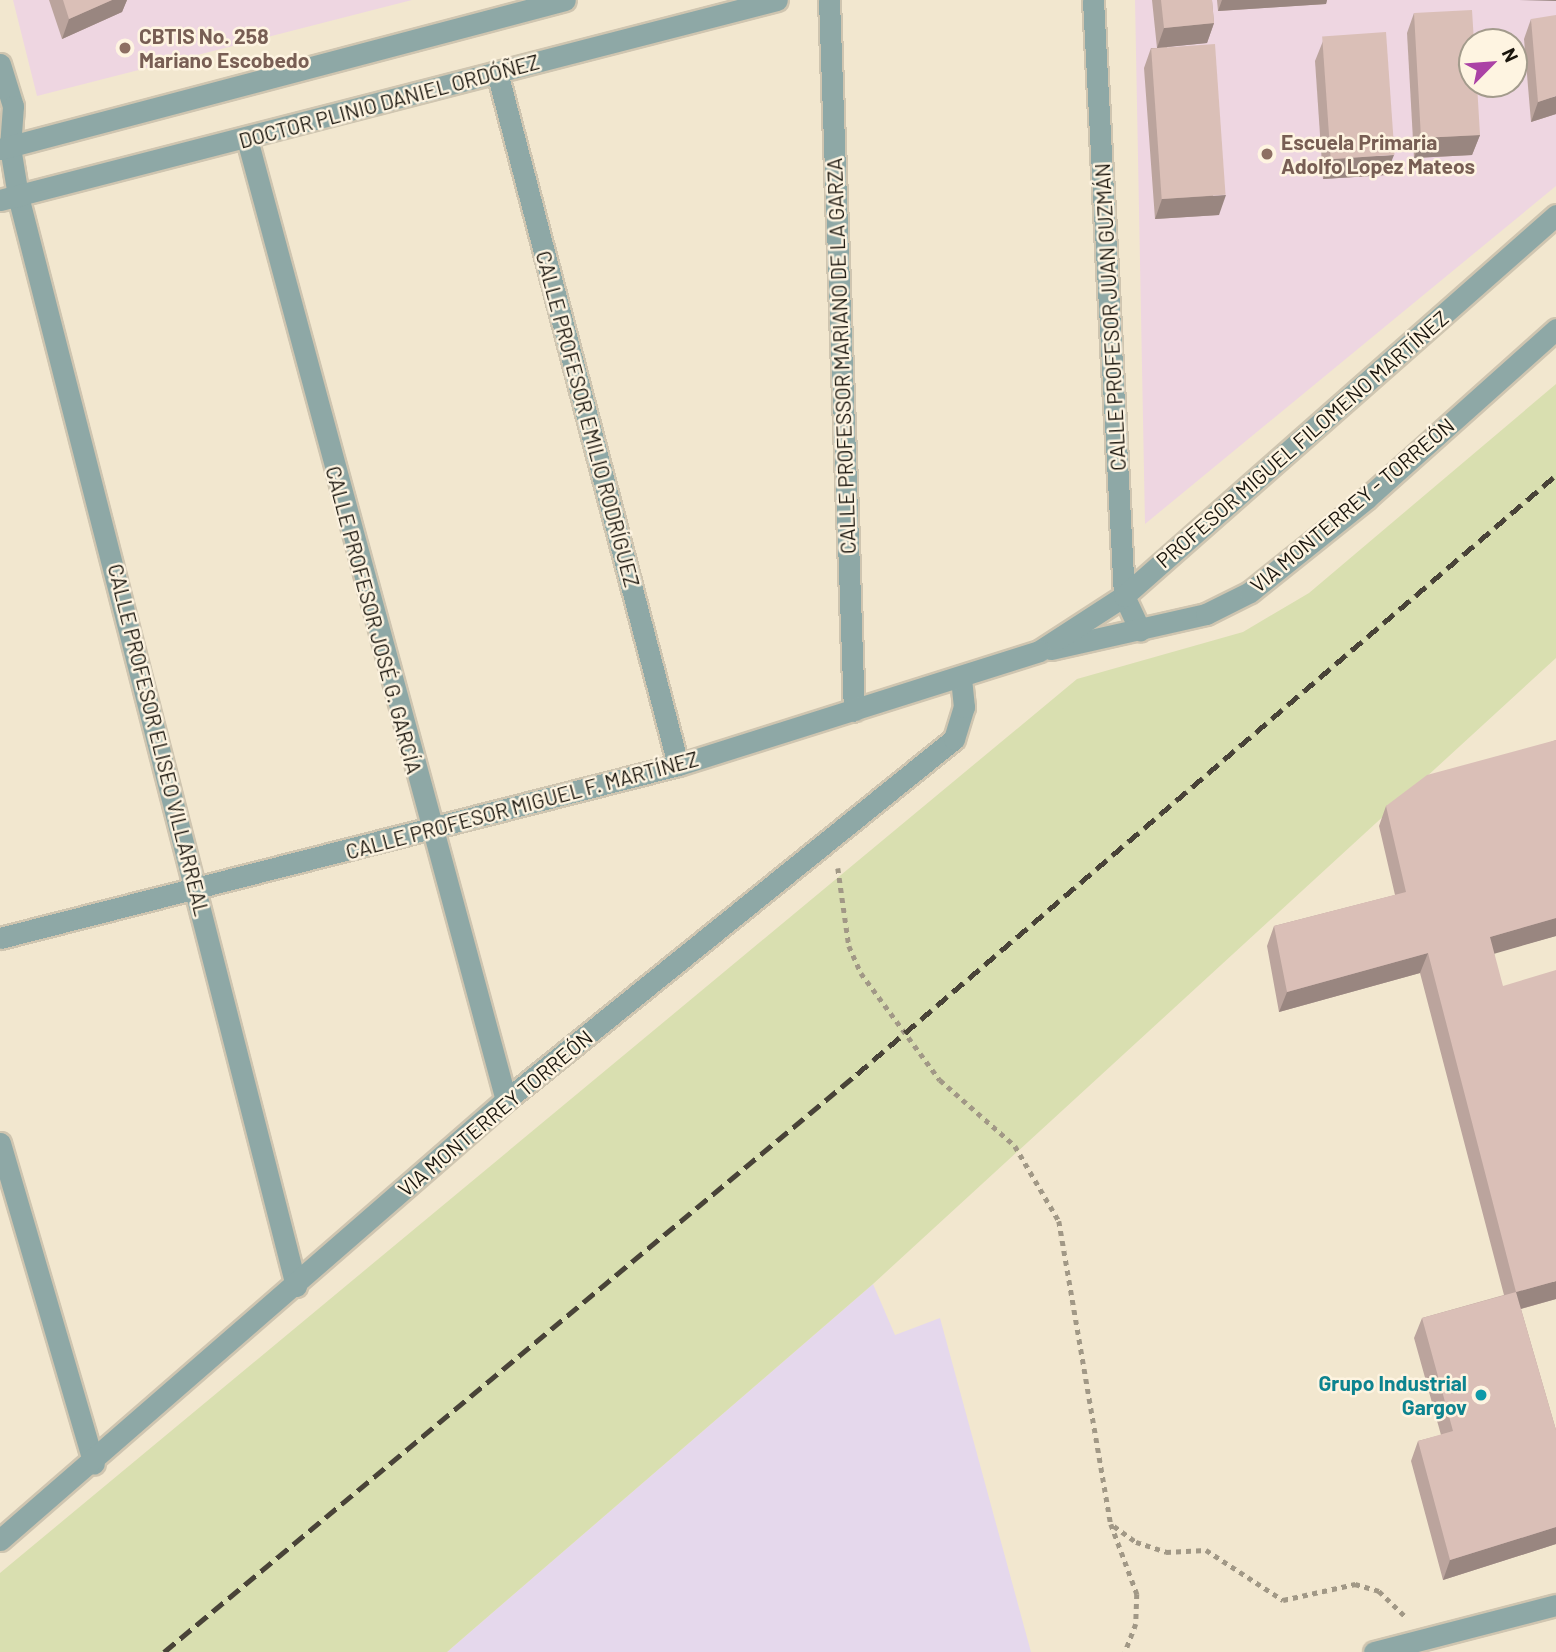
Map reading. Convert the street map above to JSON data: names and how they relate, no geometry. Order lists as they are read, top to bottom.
{
  "streets": {
    "street": [
      "DOCTOR PLINIO DANIEL ORDÓÑEZ",
      "CALLE PROFESOR JUAN GUZMÁN",
      "CALLE PROFESSOR MARIANO DE LA GARZA",
      "CALLE PROFESOR EMILIO RODRÍGUEZ",
      "PROFESOR MIGUEL FILOMENO MARTÍNEZ",
      "VIA MONTERREY - TORREÓN",
      "CALLE PROFESOR JOSÉ G. GARCÍA",
      "CALLE PROFESOR ELISEO VILLARREAL",
      "CALLE PROFESOR MIGUEL F. MARTÍNEZ",
      "VIA MONTERREY TORREÓN"
    ]
  },
  "crossings": [
    ["DOCTOR PLINIO DANIEL ORDÓÑEZ", "CALLE PROFESOR EMILIO RODRÍGUEZ"],
    ["DOCTOR PLINIO DANIEL ORDÓÑEZ", "CALLE PROFESOR JOSÉ G. GARCÍA"],
    ["DOCTOR PLINIO DANIEL ORDÓÑEZ", "CALLE PROFESOR ELISEO VILLARREAL"],
    ["CALLE PROFESOR JUAN GUZMÁN", "PROFESOR MIGUEL FILOMENO MARTÍNEZ"],
    ["CALLE PROFESOR JUAN GUZMÁN", "VIA MONTERREY - TORREÓN"],
    ["CALLE PROFESSOR MARIANO DE LA GARZA", "CALLE PROFESOR MIGUEL F. MARTÍNEZ"],
    ["CALLE PROFESOR EMILIO RODRÍGUEZ", "CALLE PROFESOR MIGUEL F. MARTÍNEZ"],
    ["PROFESOR MIGUEL FILOMENO MARTÍNEZ", "VIA MONTERREY - TORREÓN"],
    ["PROFESOR MIGUEL FILOMENO MARTÍNEZ", "CALLE PROFESOR MIGUEL F. MARTÍNEZ"],
    ["VIA MONTERREY - TORREÓN", "CALLE PROFESOR MIGUEL F. MARTÍNEZ"],
    ["CALLE PROFESOR JOSÉ G. GARCÍA", "CALLE PROFESOR MIGUEL F. MARTÍNEZ"],
    ["CALLE PROFESOR JOSÉ G. GARCÍA", "VIA MONTERREY TORREÓN"],
    ["CALLE PROFESOR ELISEO VILLARREAL", "CALLE PROFESOR MIGUEL F. MARTÍNEZ"],
    ["CALLE PROFESOR ELISEO VILLARREAL", "VIA MONTERREY TORREÓN"],
    ["CALLE PROFESOR MIGUEL F. MARTÍNEZ", "VIA MONTERREY TORREÓN"]
  ],
  "places": ["CBTIS No. 258 Mariano Escobedo", "Escuela Primaria Adolfo Lopez Mateos", "Grupo Industrial Gargov"],
  "north": "top right"
}
